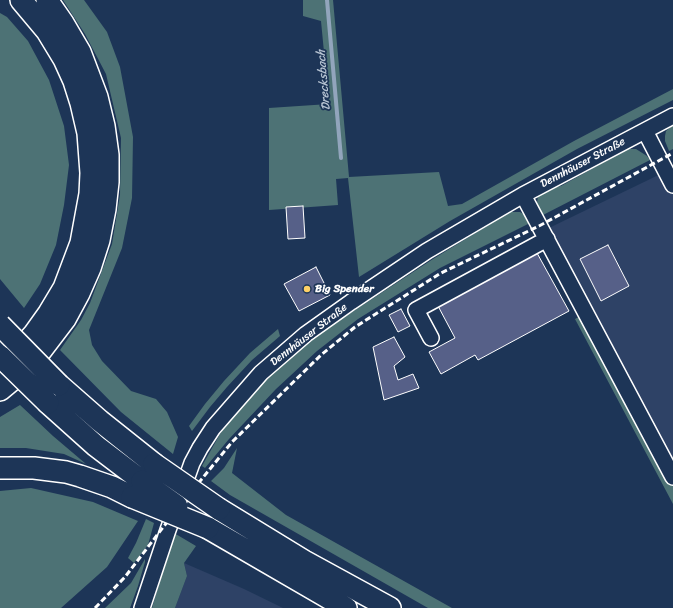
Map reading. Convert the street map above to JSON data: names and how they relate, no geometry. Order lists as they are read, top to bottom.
{
  "streets": {
    "street": ["Dennhäuser Straße"]
  },
  "water": ["Drecksbach"],
  "places": ["Big Spender"]
}
